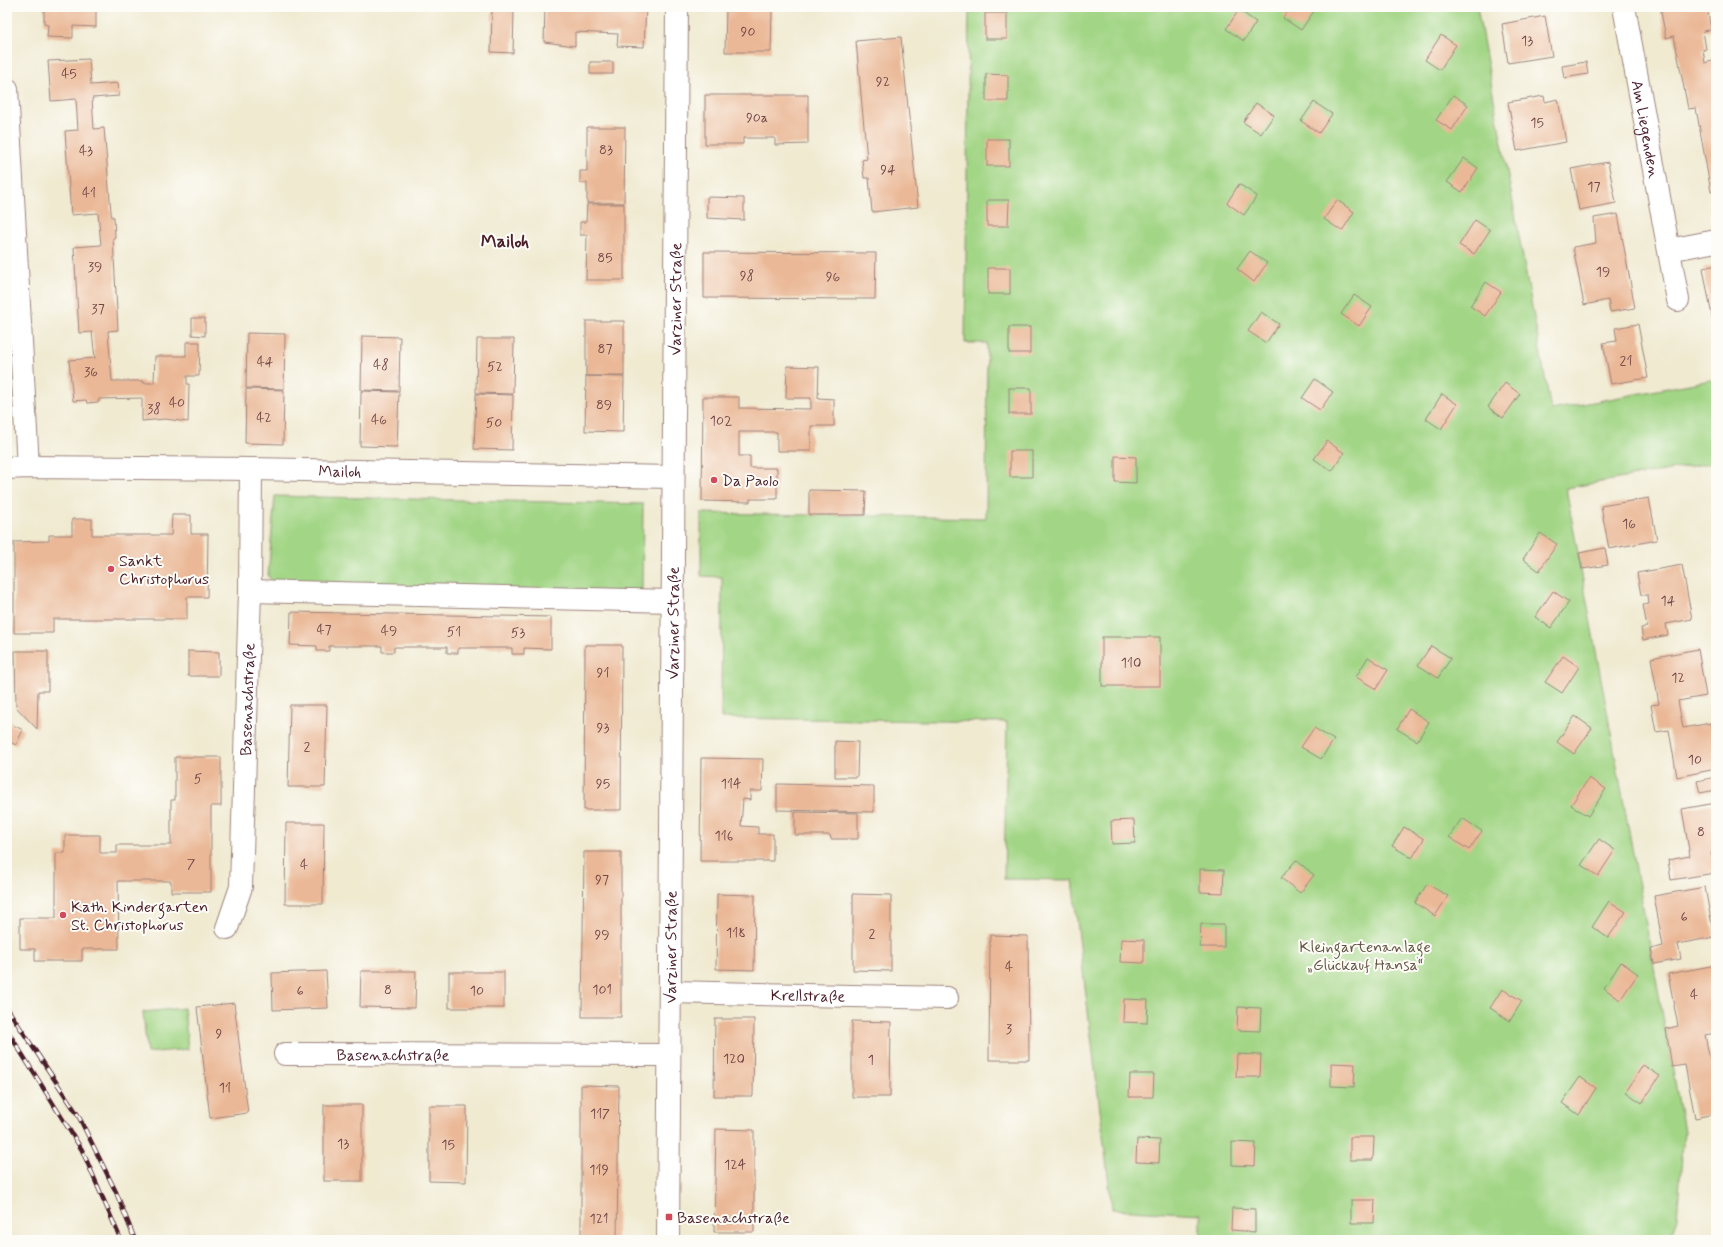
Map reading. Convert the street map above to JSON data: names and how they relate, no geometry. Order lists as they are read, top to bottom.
{
  "streets": {
    "street": [
      "Am Liegenden",
      "Varziner Straße",
      "Mailoh",
      "Basenachstraße",
      "Krellstraße"
    ]
  },
  "crossings": [
    ["Varziner Straße", "Mailoh"],
    ["Varziner Straße", "Basenachstraße"],
    ["Varziner Straße", "Krellstraße"],
    ["Mailoh", "Basenachstraße"]
  ],
  "districts": ["Mailoh"],
  "parks": ["Kleingartenanlage „Glückauf Hansa“"],
  "places": {
    "other": ["Da Paolo", "Sankt Christophorus", "Kath. Kindergarten St. Christophorus"],
    "transit": ["Basenachstraße"]
  },
  "house_numbers": [
    "90",
    "13",
    "45",
    "92",
    "90a",
    "15",
    "83",
    "43",
    "94",
    "17",
    "41",
    "85",
    "39",
    "19",
    "98",
    "96",
    "37",
    "87",
    "21",
    "44",
    "48",
    "52",
    "36",
    "40",
    "89",
    "38",
    "42",
    "46",
    "102",
    "50",
    "16",
    "14",
    "47",
    "49",
    "51",
    "53",
    "110",
    "91",
    "12",
    "93",
    "2",
    "10",
    "5",
    "95",
    "114",
    "8",
    "116",
    "7",
    "4",
    "97",
    "6",
    "118",
    "2",
    "99",
    "4",
    "8",
    "101",
    "6",
    "10",
    "4",
    "3",
    "9",
    "120",
    "1",
    "11",
    "117",
    "13",
    "15",
    "124",
    "119",
    "121"
  ]
}
